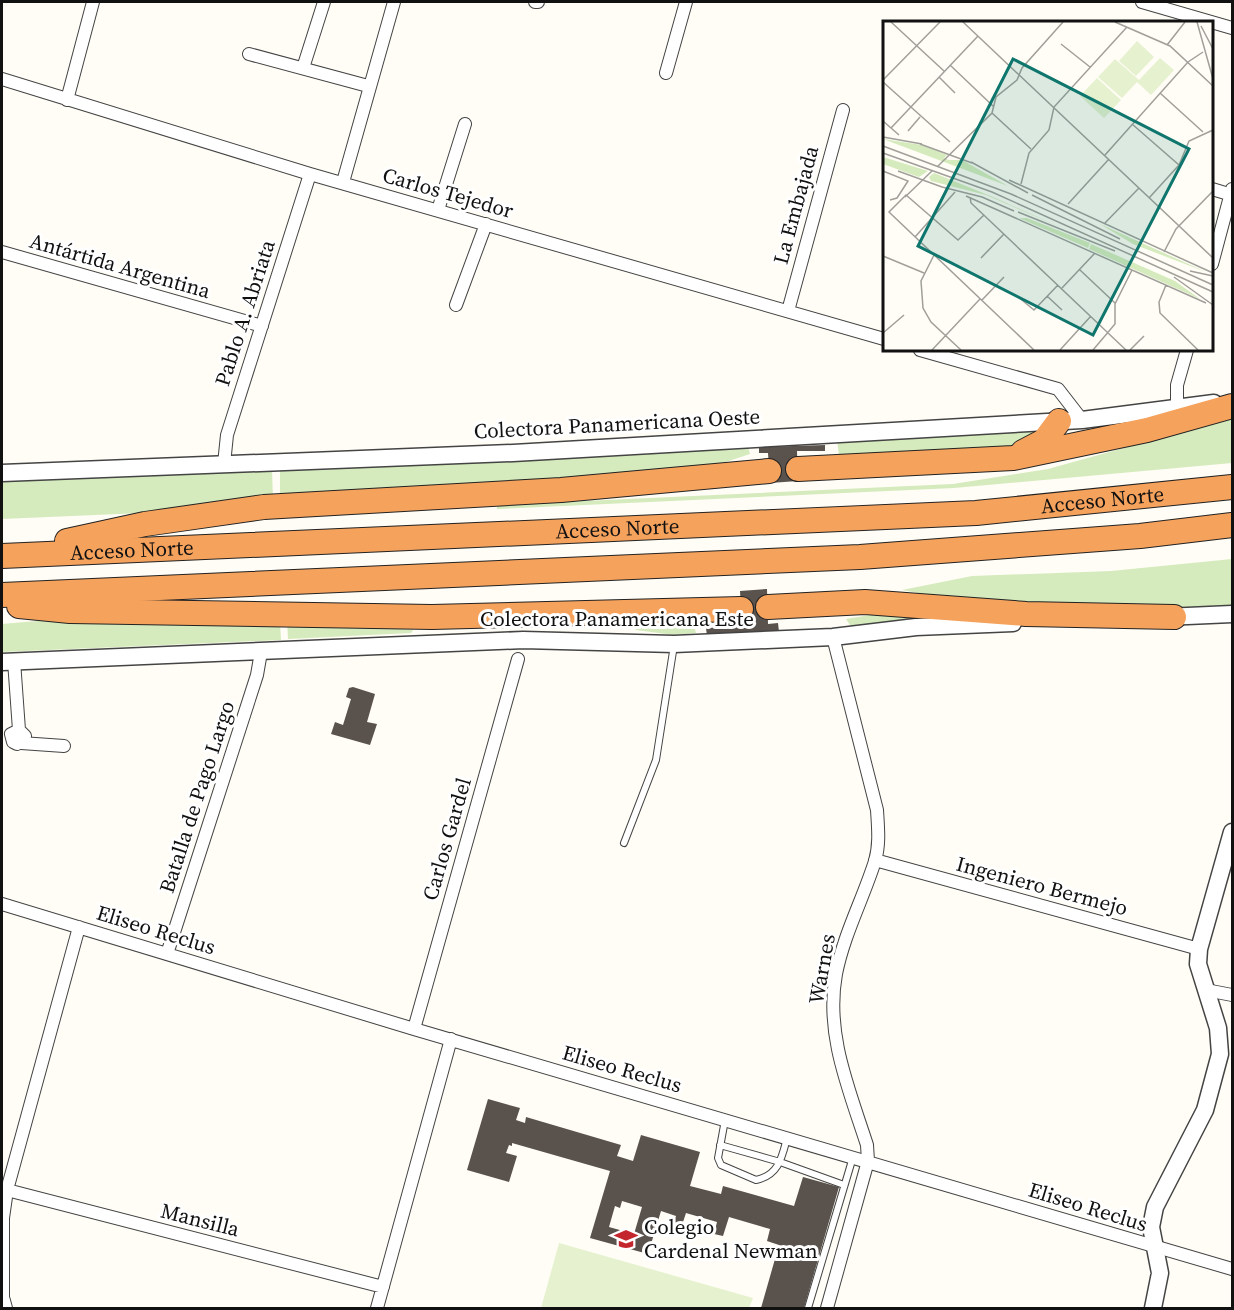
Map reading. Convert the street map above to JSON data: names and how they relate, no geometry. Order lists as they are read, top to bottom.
{
  "streets": {
    "highway": ["Acceso Norte"],
    "street": [
      "Carlos Tejedor",
      "La Embajada",
      "Antártida Argentina",
      "Pablo A. Abriata",
      "Colectora Panamericana Oeste",
      "Colectora Panamericana Este",
      "Batalla de Pago Largo",
      "Carlos Gardel",
      "Ingeniero Bermejo",
      "Eliseo Reclus",
      "Warnes",
      "Mansilla"
    ]
  },
  "crossings": [
    ["Carlos Tejedor", "La Embajada"],
    ["Carlos Tejedor", "Pablo A. Abriata"],
    ["Antártida Argentina", "Pablo A. Abriata"],
    ["Pablo A. Abriata", "Colectora Panamericana Oeste"],
    ["Colectora Panamericana Este", "Batalla de Pago Largo"],
    ["Colectora Panamericana Este", "Warnes"],
    ["Batalla de Pago Largo", "Eliseo Reclus"],
    ["Carlos Gardel", "Eliseo Reclus"],
    ["Ingeniero Bermejo", "Warnes"],
    ["Eliseo Reclus", "Warnes"]
  ],
  "places": {
    "school or university": ["Colegio Cardenal Newman"]
  }
}
